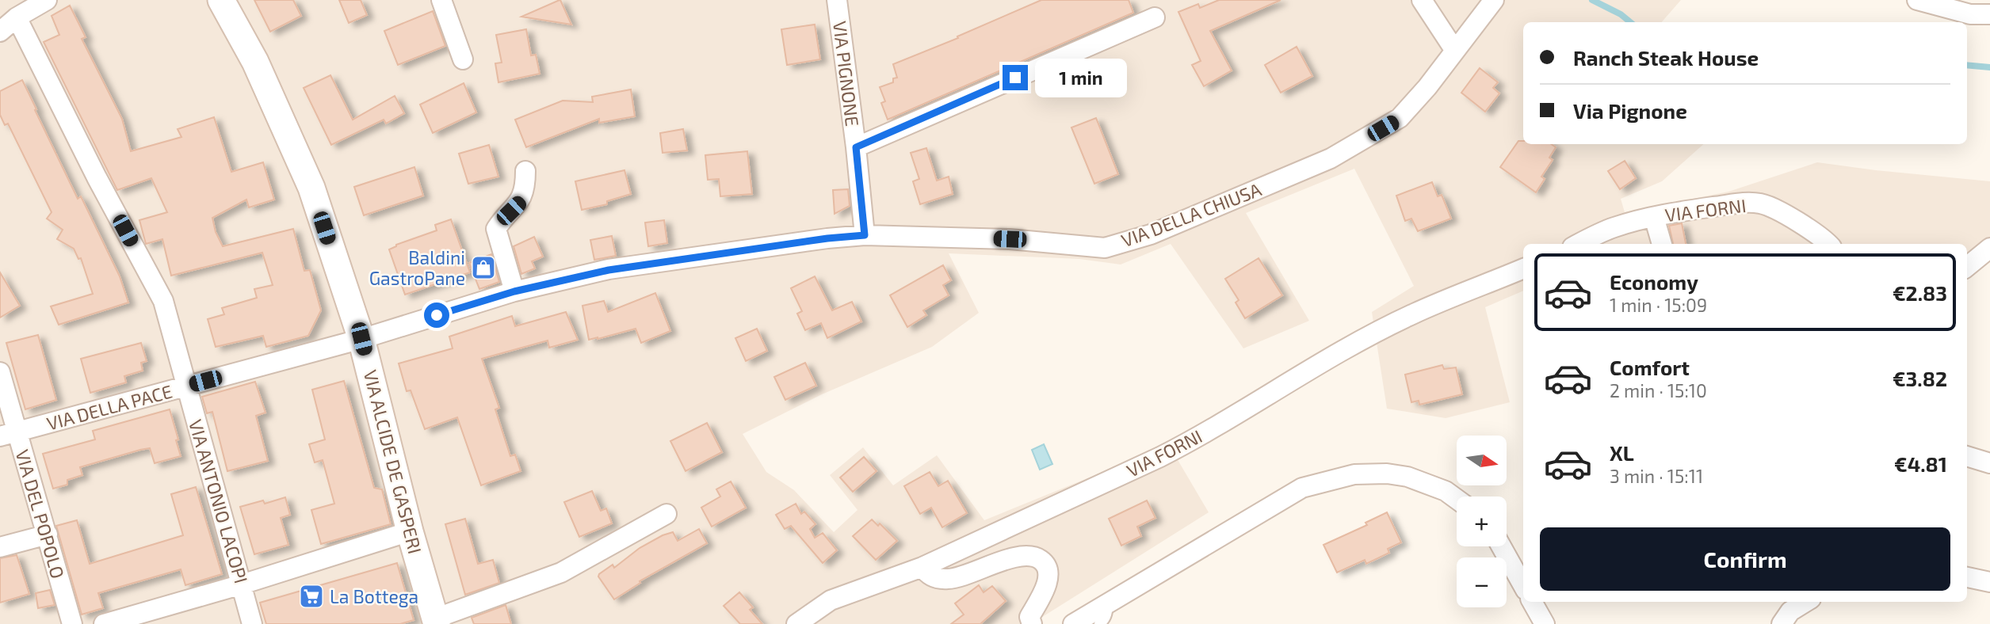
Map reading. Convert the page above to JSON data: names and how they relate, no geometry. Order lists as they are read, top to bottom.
{
  "streets": {
    "main road": ["VIA ALCIDE DE GASPERI"],
    "street": [
      "VIA PIGNONE",
      "VIA FORNI",
      "VIA DELLA CHIUSA",
      "VIA DELLA PACE",
      "VIA ANTONIO LACOPI",
      "VIA DEL POPOLO"
    ]
  },
  "crossings": [
    ["VIA PIGNONE", "VIA DELLA CHIUSA"],
    ["VIA DELLA CHIUSA", "VIA DELLA PACE"],
    ["VIA DELLA CHIUSA", "VIA ALCIDE DE GASPERI"],
    ["VIA DELLA PACE", "VIA ALCIDE DE GASPERI"],
    ["VIA DELLA PACE", "VIA ANTONIO LACOPI"],
    ["VIA DELLA PACE", "VIA DEL POPOLO"]
  ],
  "places": {
    "shop": ["Baldini GastroPane"],
    "supermarket": ["La Bottega"]
  },
  "north": "right",
  "page": {
    "banner": ["Ranch Steak House", "Via Pignone"],
    "bubble": "1 min",
    "list": [
      {
        "name": "Economy",
        "note": "1 min · 15:09",
        "value": "€2.83"
      },
      {
        "name": "Comfort",
        "note": "2 min · 15:10",
        "value": "€3.82"
      },
      {
        "name": "XL",
        "note": "3 min · 15:11",
        "value": "€4.81"
      }
    ],
    "map_buttons": ["+", "−"],
    "buttons": "Confirm"
  }
}
